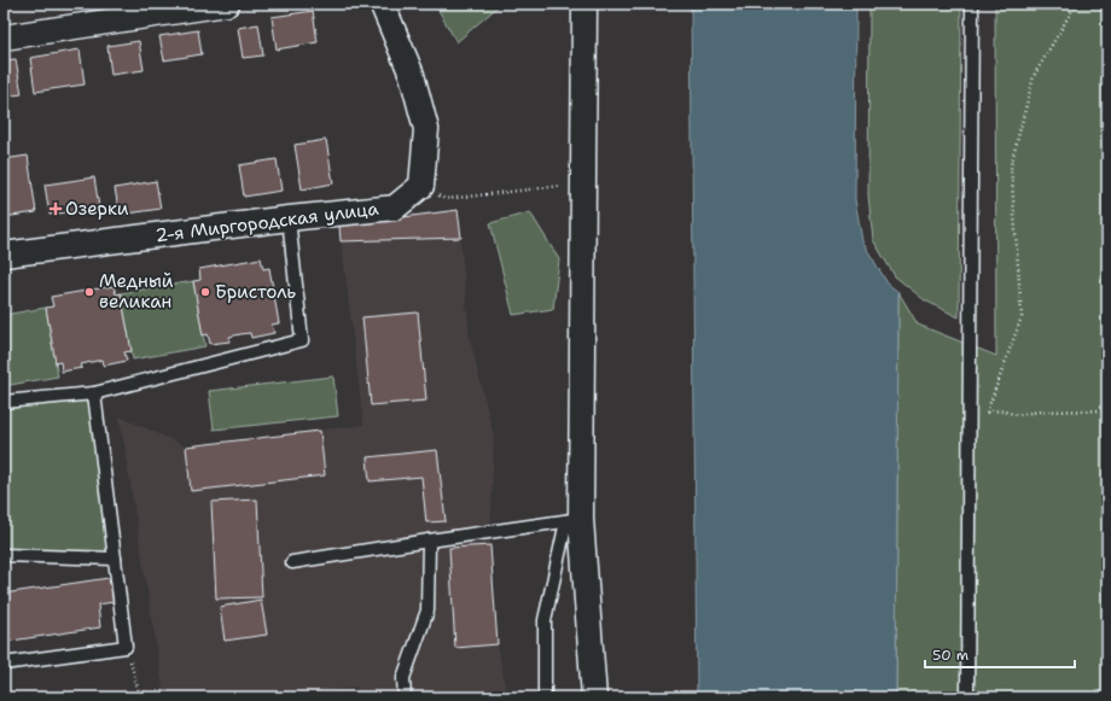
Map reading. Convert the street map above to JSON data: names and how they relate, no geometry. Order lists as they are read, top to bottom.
{
  "streets": {
    "street": ["2-я Миргородская улица"]
  },
  "places": {
    "health": ["Озерки"],
    "other": ["Медный великан", "Бристоль"]
  },
  "scale_bar": "50 m"
}
